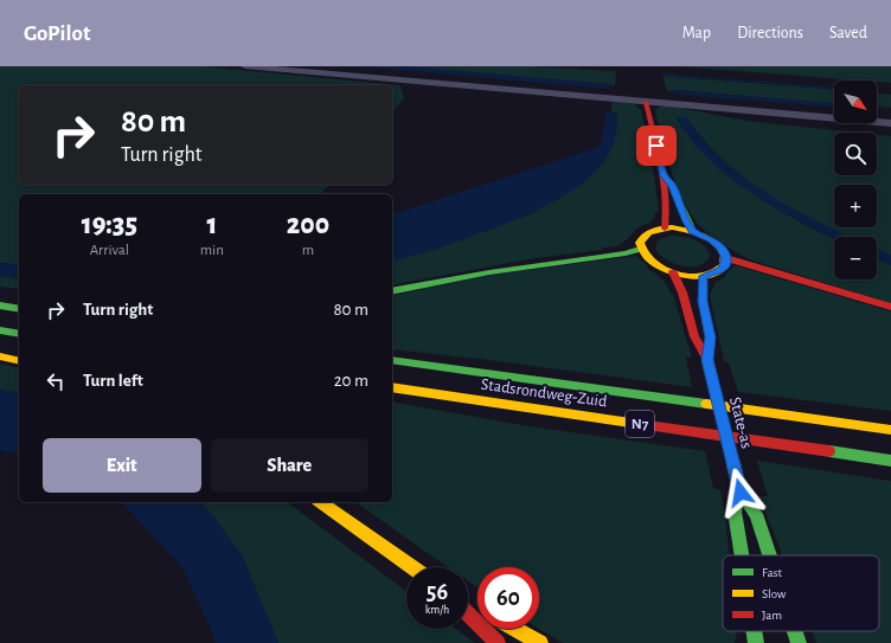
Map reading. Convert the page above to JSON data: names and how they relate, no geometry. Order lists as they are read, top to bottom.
{
  "streets": {
    "main road": ["Stadsrondweg-Zuid", "State-as", "N7"]
  },
  "legend": ["Fast", "Slow", "Jam"],
  "north": "bottom right",
  "page": {
    "header": "GoPilot",
    "nav": ["Map", "Directions", "Saved"],
    "map_buttons": ["+", "−"],
    "turn": ["80 m", "Turn right"],
    "eta": [
      "19:35",
      "Arrival",
      "1",
      "min",
      "200",
      "m"
    ],
    "list": [
      {
        "name": "Turn right",
        "value": "80 m"
      },
      {
        "name": "Turn left",
        "value": "20 m"
      }
    ],
    "buttons": ["Exit", "Share"],
    "speed": "56 km/h",
    "limit": "60"
  }
}
